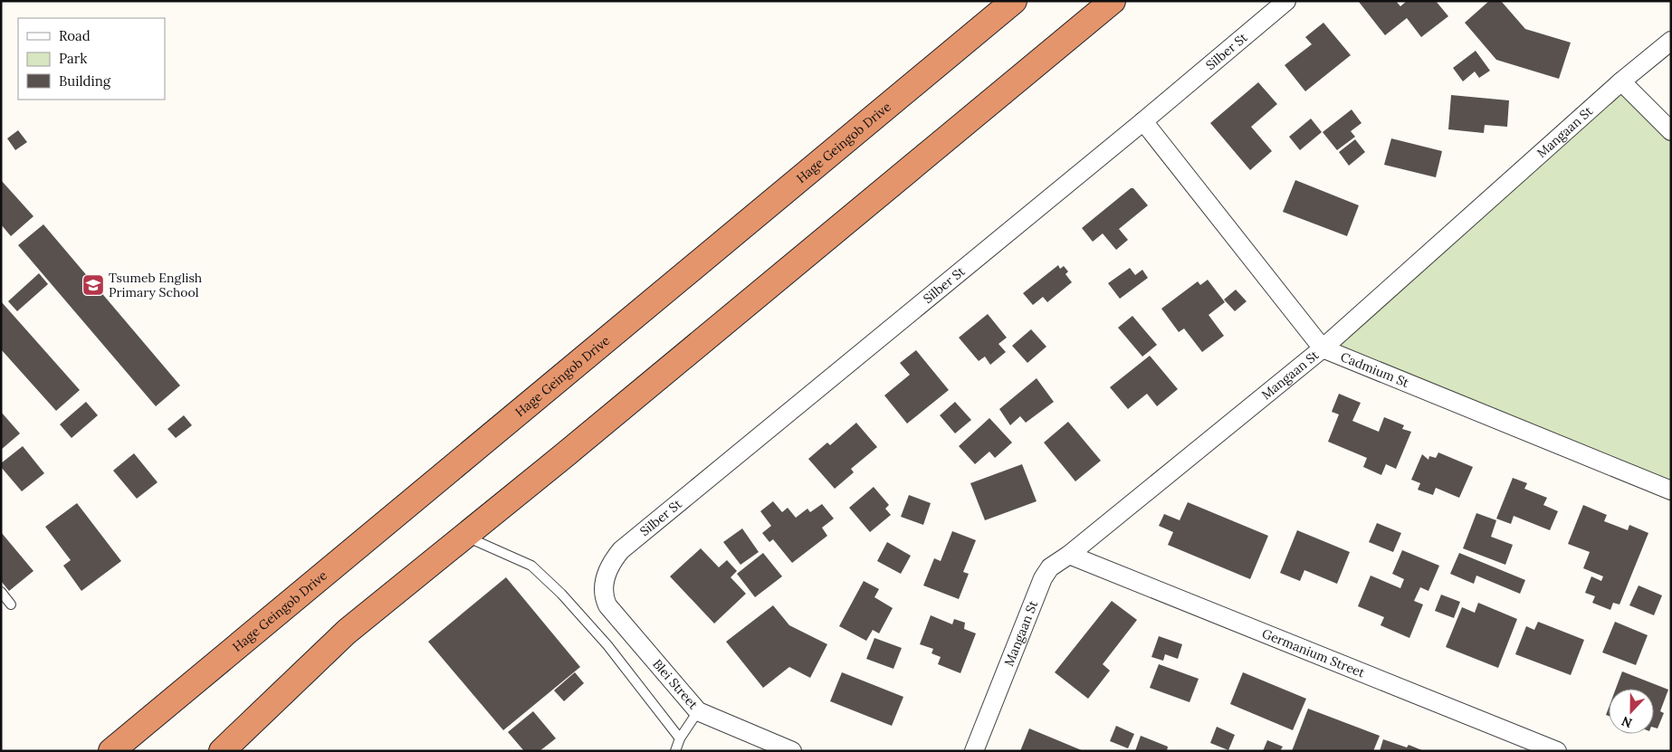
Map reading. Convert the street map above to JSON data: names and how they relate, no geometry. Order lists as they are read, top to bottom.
{
  "streets": {
    "highway": ["Hage Geingob Drive"],
    "street": [
      "Silber St",
      "Mangaan St",
      "Cadmium St",
      "Germanium Street",
      "Blei Street"
    ]
  },
  "crossings": [
    ["Silber St", "Cadmium St"],
    ["Silber St", "Blei Street"],
    ["Mangaan St", "Cadmium St"],
    ["Mangaan St", "Germanium Street"]
  ],
  "places": {
    "school or university": ["Tsumeb English Primary School"]
  },
  "legend": ["Road", "Park", "Building"],
  "north": "bottom"
}
